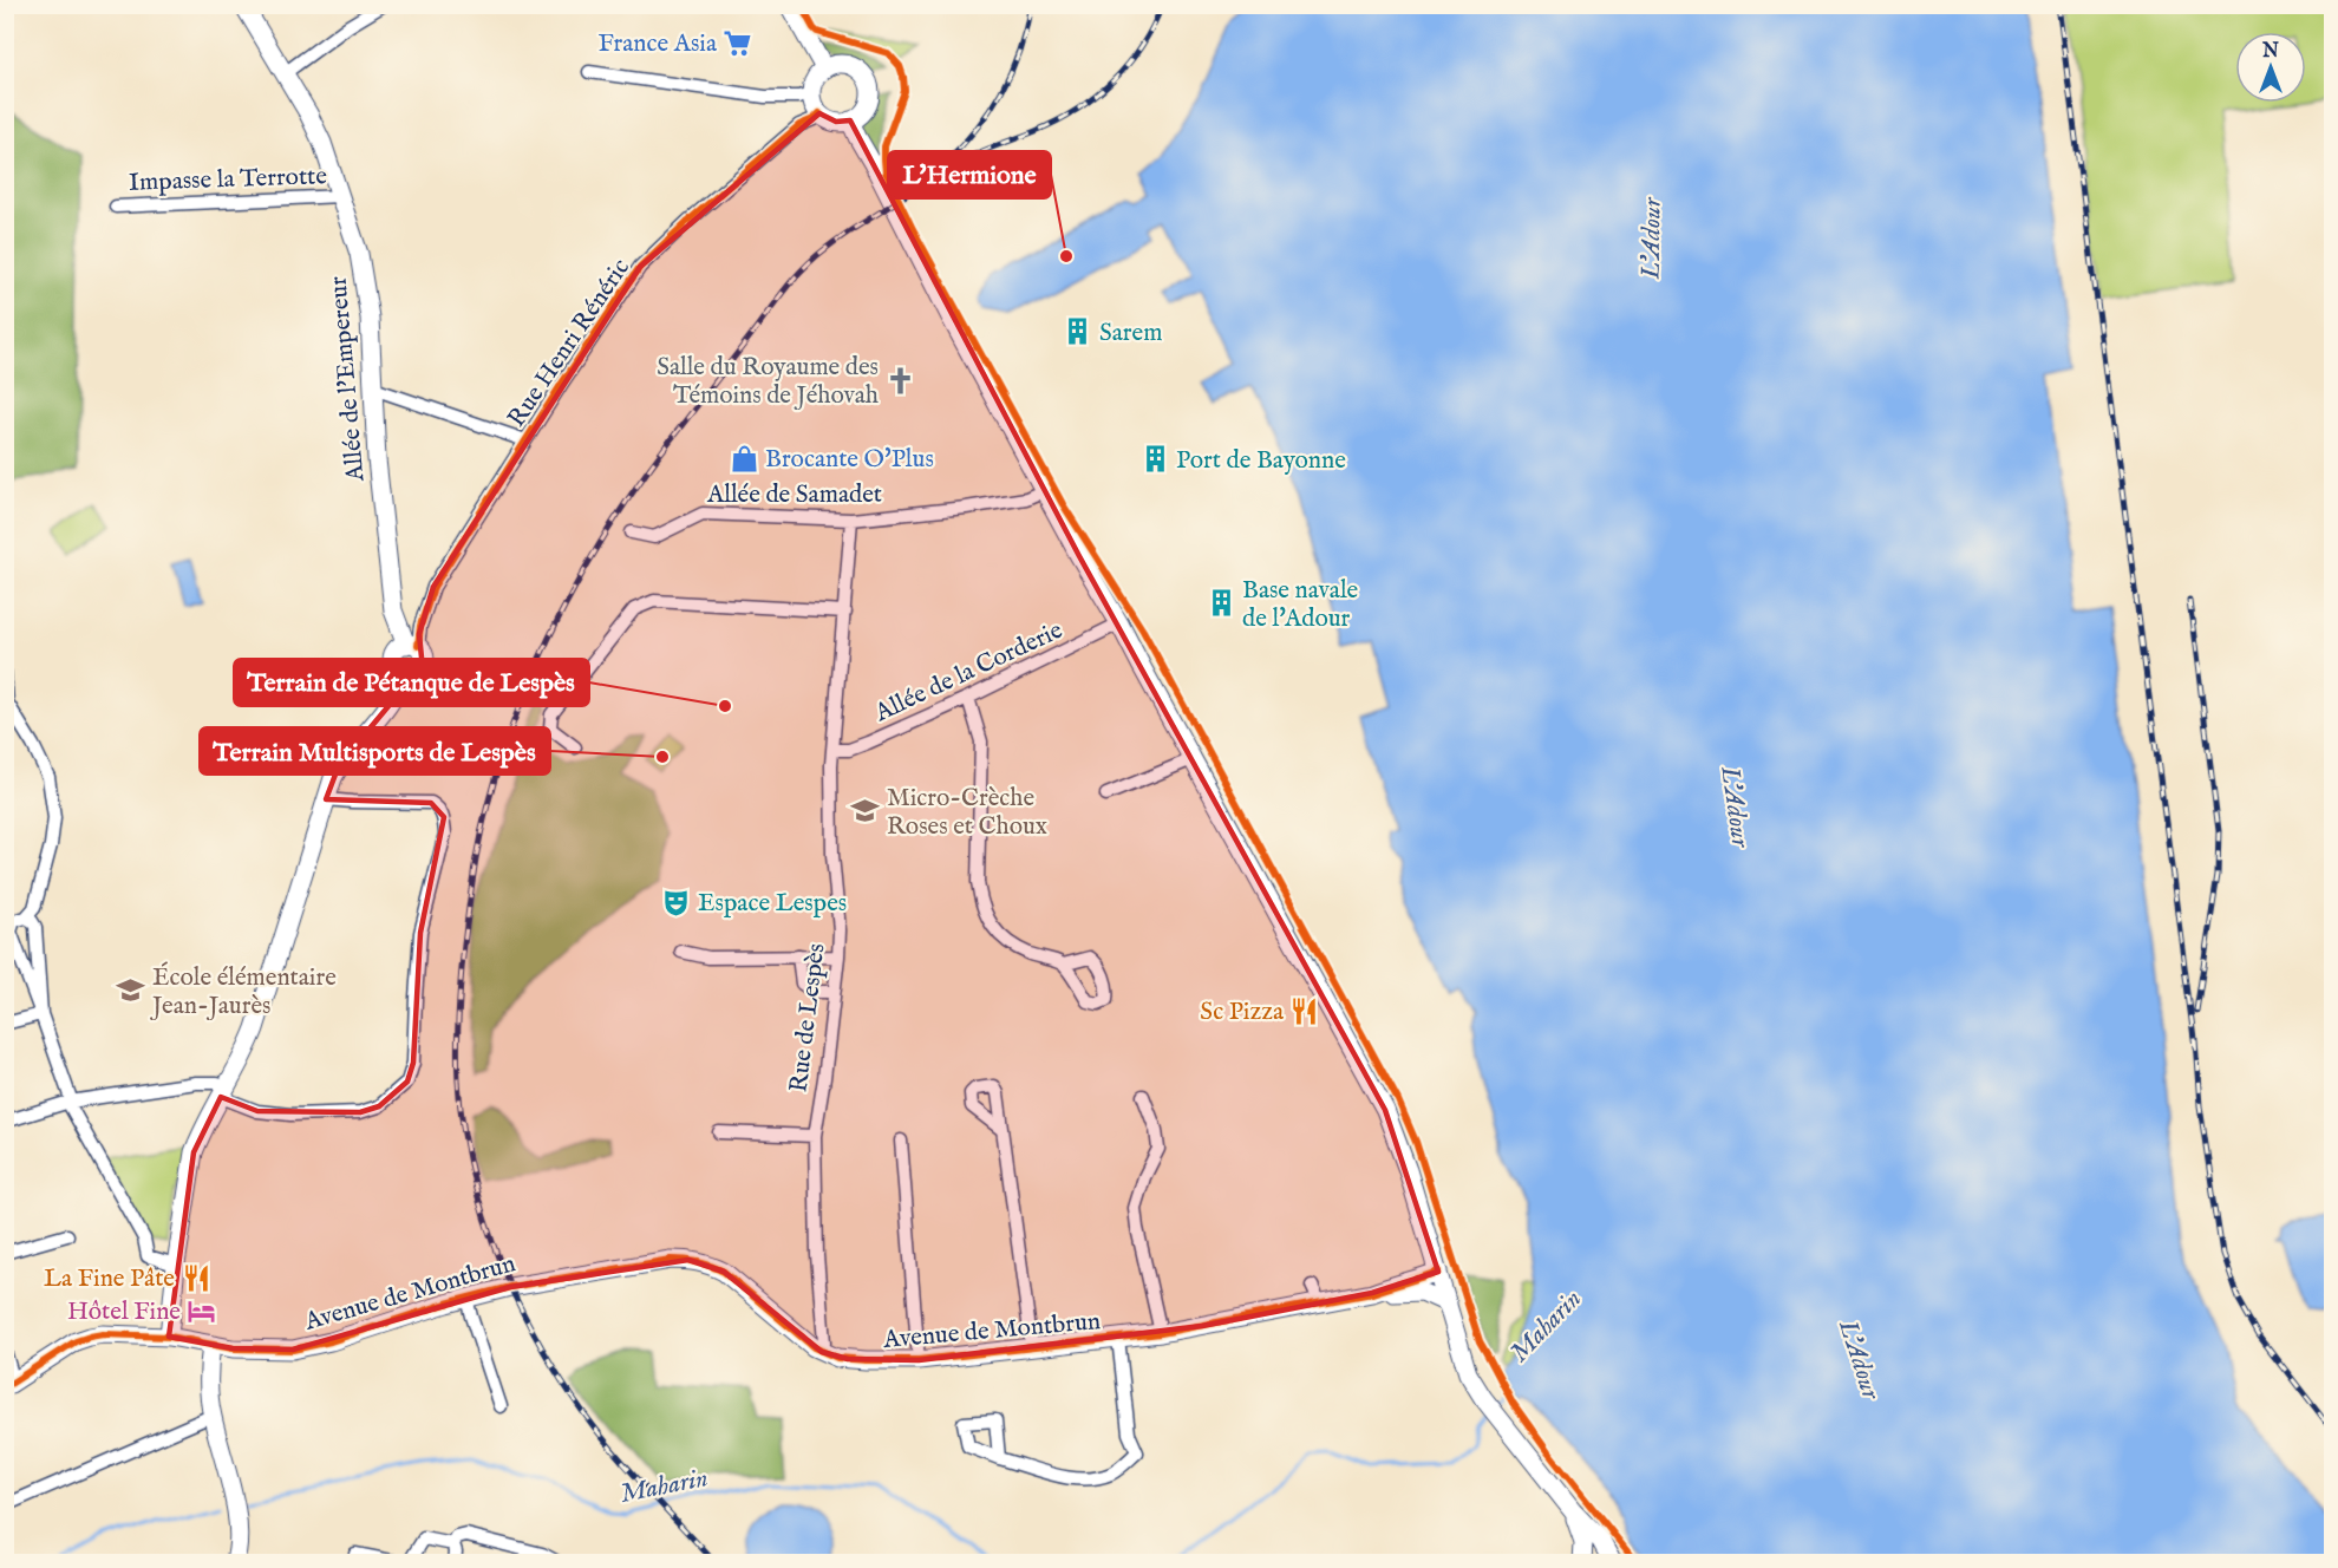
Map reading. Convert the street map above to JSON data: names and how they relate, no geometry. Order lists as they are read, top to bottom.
{
  "streets": {
    "street": [
      "Impasse la Terrotte",
      "Rue Henri Rénéric",
      "Allée de l'Empereur",
      "Allée de Samadet",
      "Allée de la Corderie",
      "Rue de Lespès",
      "Avenue de Montbrun"
    ]
  },
  "crossings": [
    ["Impasse la Terrotte", "Allée de l'Empereur"],
    ["Rue Henri Rénéric", "Allée de l'Empereur"],
    ["Allée de Samadet", "Rue de Lespès"],
    ["Allée de la Corderie", "Rue de Lespès"],
    ["Rue de Lespès", "Avenue de Montbrun"]
  ],
  "water": ["L'Adour", "Maharin"],
  "places": {
    "supermarket": ["France Asia"],
    "other": ["L'Hermione", "Terrain de Pétanque de Lespès", "Terrain Multisports de Lespès"],
    "building": ["Sarem", "Port de Bayonne", "Base navale de l'Adour"],
    "church": ["Salle du Royaume des Témoins de Jéhovah"],
    "shop": ["Brocante O'Plus"],
    "school or university": ["Micro-Crèche Roses et Choux", "École élémentaire Jean-Jaurès"],
    "theatre": ["Espace Lespes"],
    "restaurant": ["Sc Pizza", "La Fine Pâte"],
    "hotel": ["Hôtel Fine"]
  },
  "north": "top"
}
